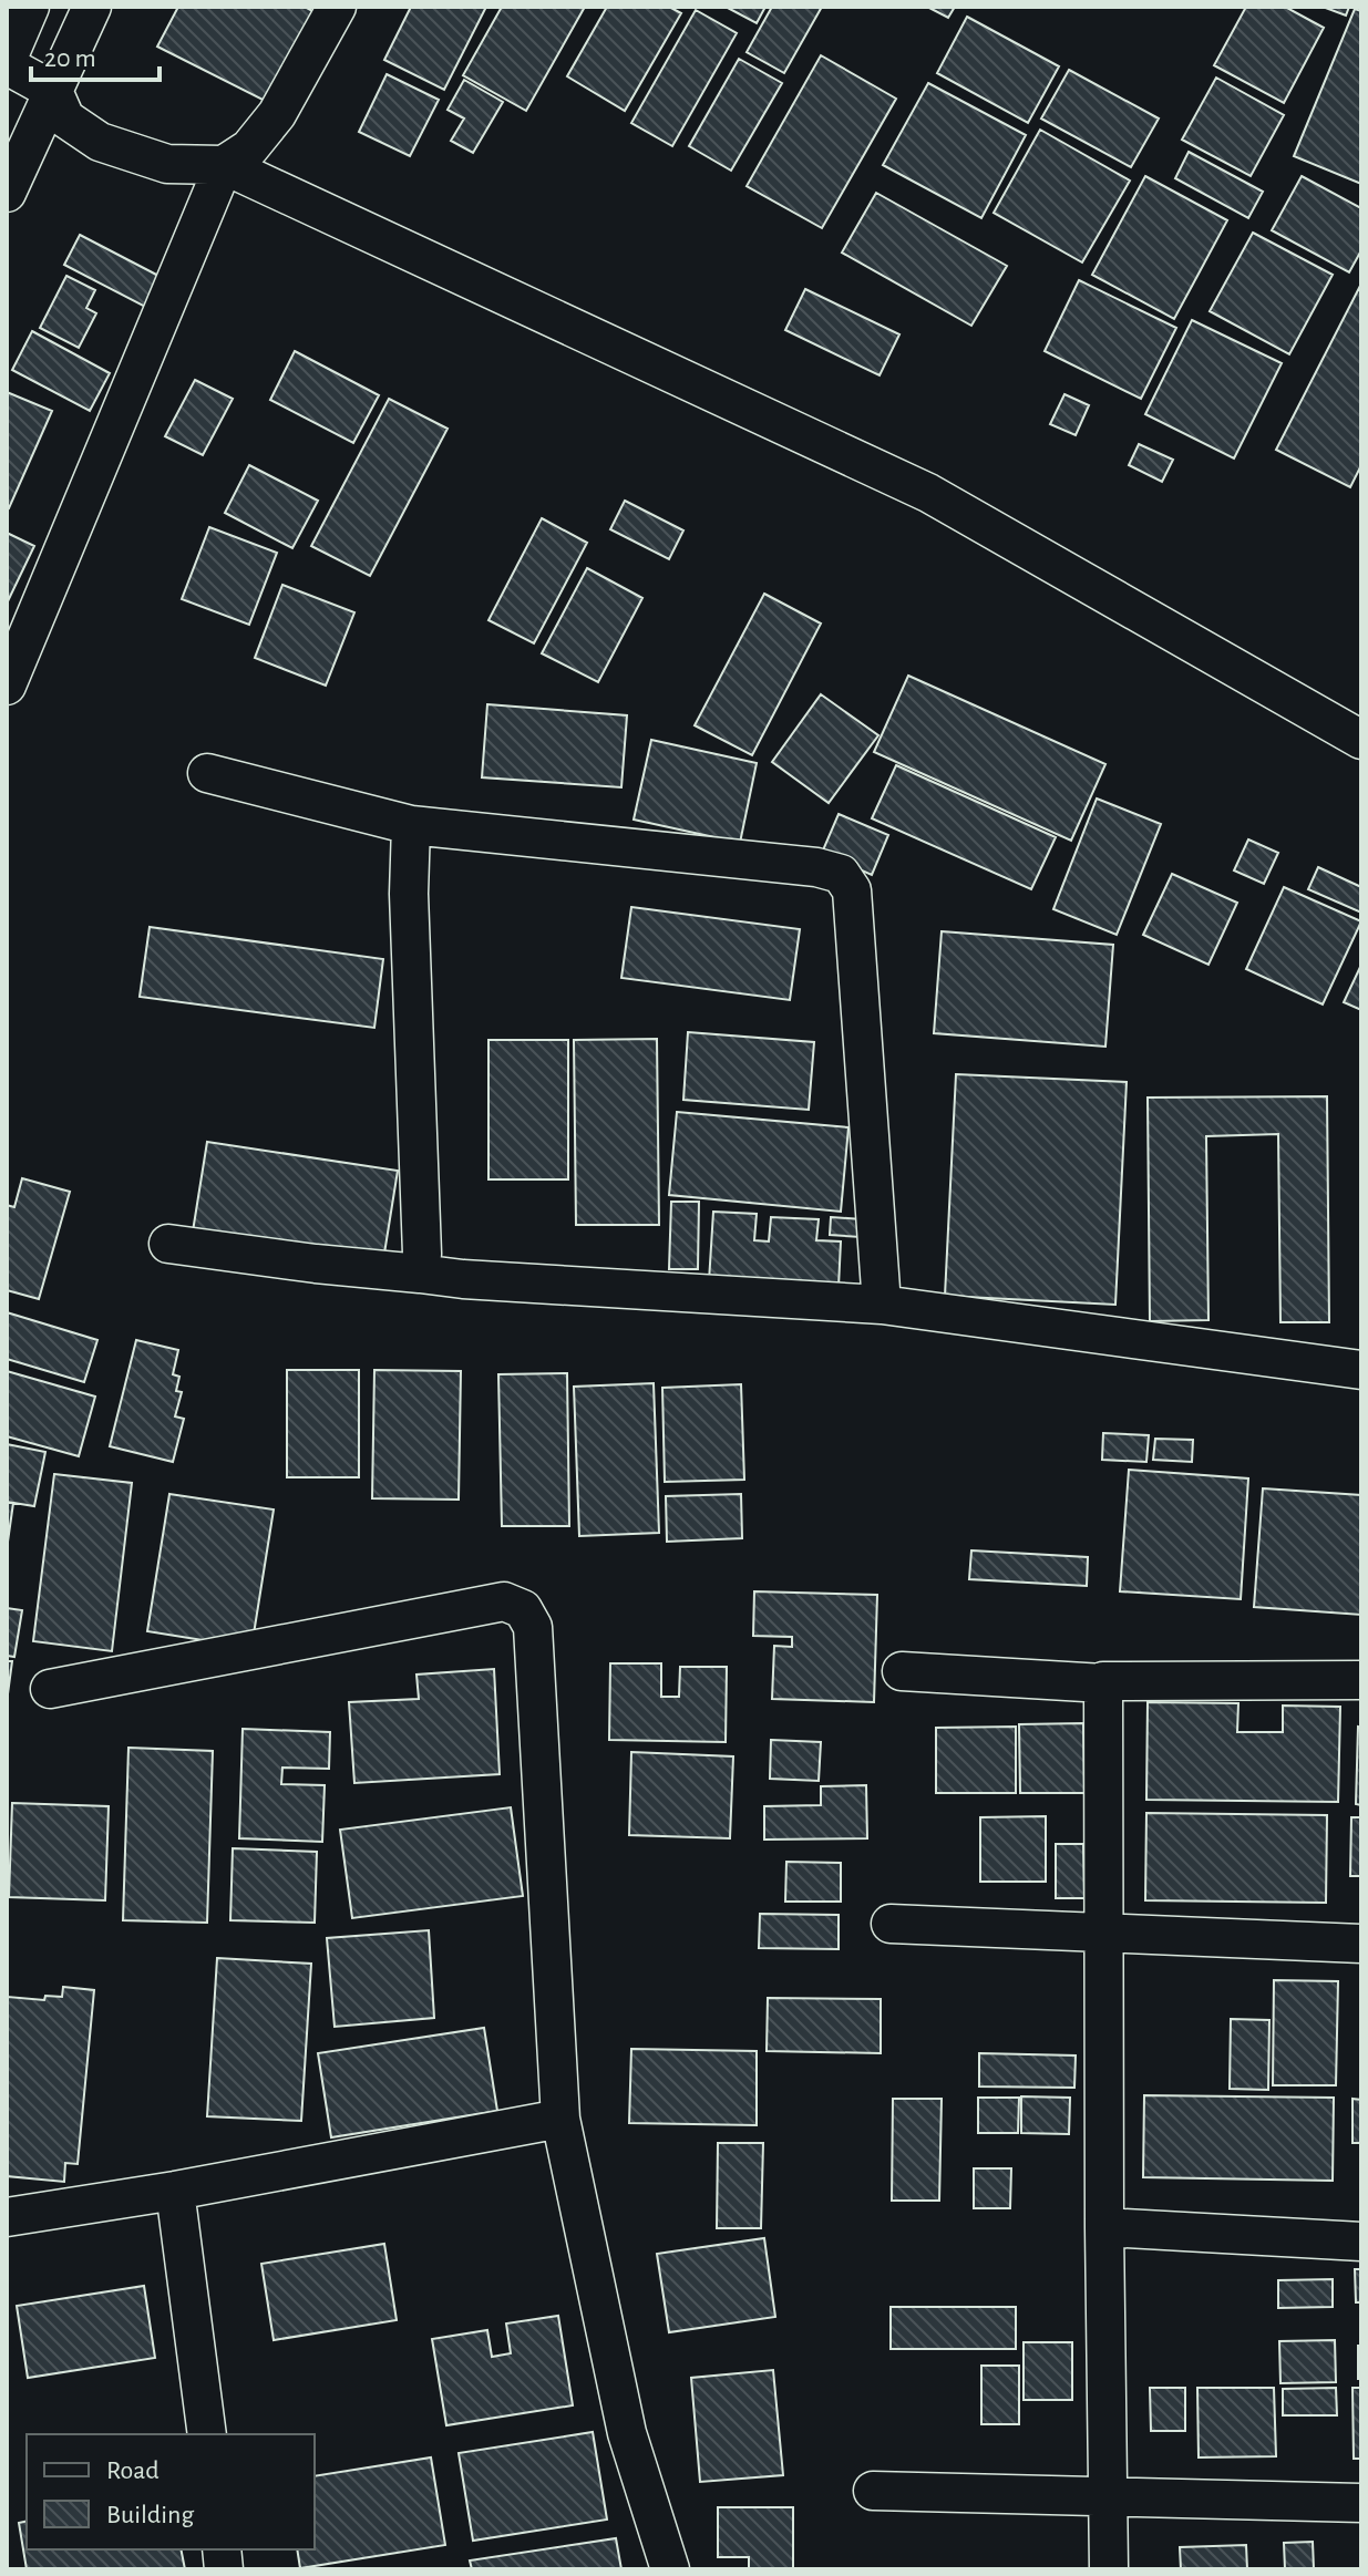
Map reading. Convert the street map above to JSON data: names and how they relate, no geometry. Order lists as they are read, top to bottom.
{
  "legend": ["Road", "Building"],
  "scale_bar": "20 m"
}
